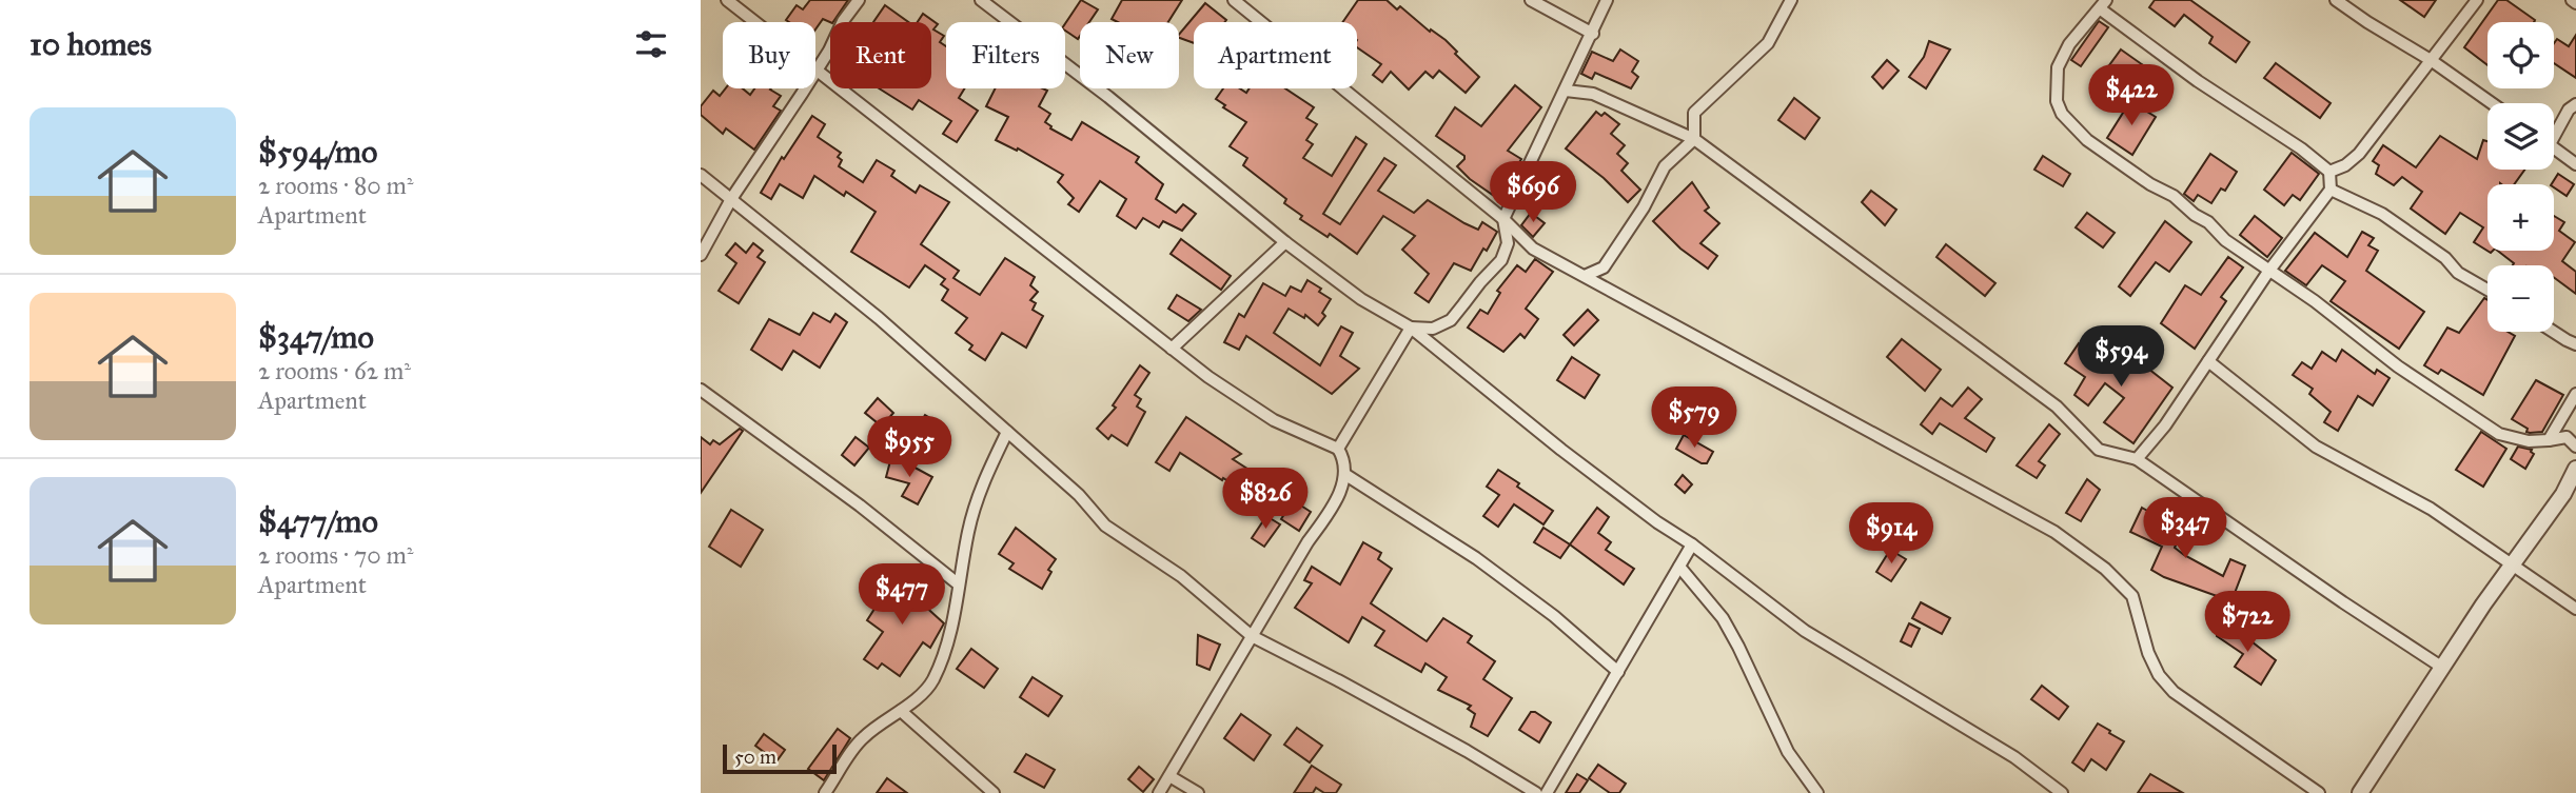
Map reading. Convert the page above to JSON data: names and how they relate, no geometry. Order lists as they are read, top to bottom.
{
  "scale_bar": "50 m",
  "page": {
    "heading": "10 homes",
    "map_buttons": ["+", "−"],
    "chip": [
      "Buy",
      "Rent",
      "Filters",
      "New",
      "Apartment"
    ],
    "price": [
      "$422",
      "$696",
      "$594",
      "$579",
      "$955",
      "$826",
      "$347",
      "$914",
      "$477",
      "$722"
    ],
    "list": [
      {
        "name": "$594/mo",
        "note": "2 rooms · 80 m² · Apartment"
      },
      {
        "name": "$347/mo",
        "note": "2 rooms · 62 m² · Apartment"
      },
      {
        "name": "$477/mo",
        "note": "2 rooms · 70 m² · Apartment"
      }
    ],
    "scale": "50 m"
  }
}
